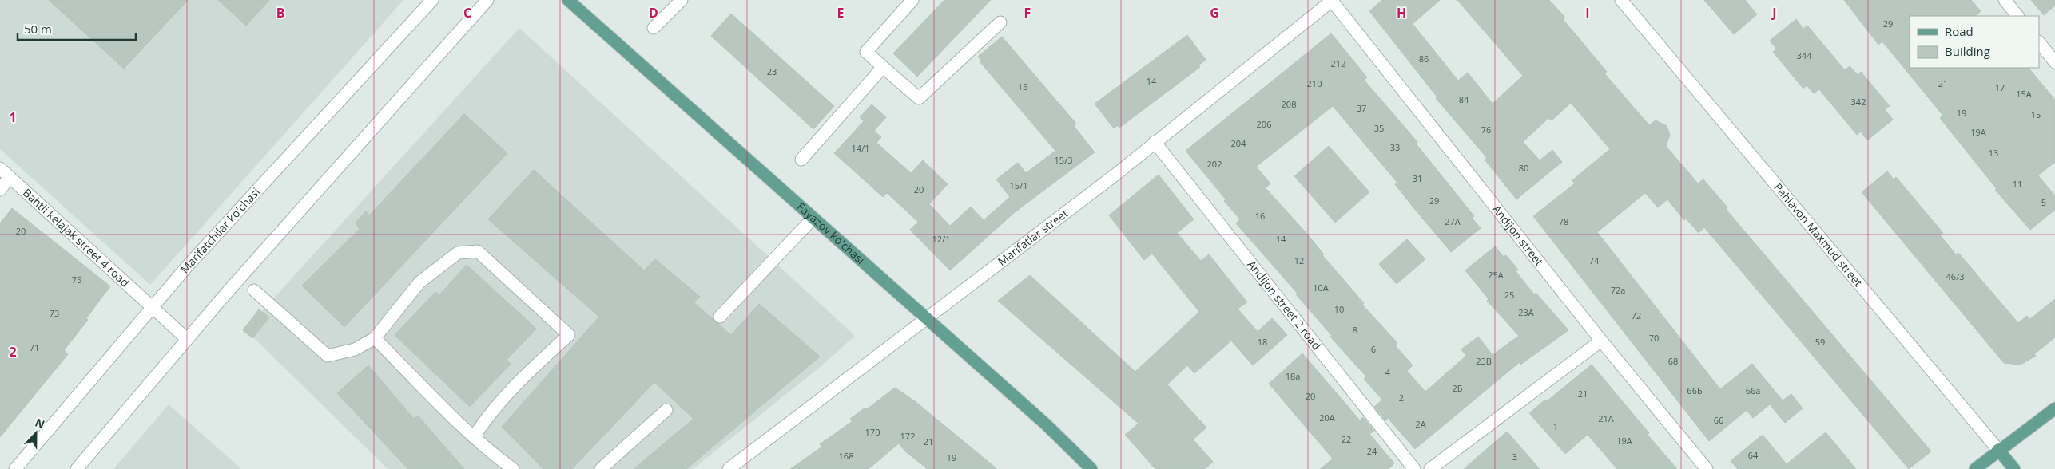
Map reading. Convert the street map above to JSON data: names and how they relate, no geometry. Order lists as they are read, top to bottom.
{
  "streets": {
    "main road": ["Fayazov ko'chasi", "Pahlavon Maxmud street"],
    "street": [
      "Marifatchilar ko'chasi",
      "Andijon street",
      "Bahtli kelajak street 4 road",
      "Marifatlar street",
      "Andijon street 2 road"
    ]
  },
  "crossings": [
    ["Marifatchilar ko'chasi", "Bahtli kelajak street 4 road"],
    ["Fayazov ko'chasi", "Marifatlar street"],
    ["Andijon street", "Marifatlar street"],
    ["Marifatlar street", "Andijon street 2 road"]
  ],
  "house_numbers": [
    "29",
    "344",
    "86",
    "212",
    "23",
    "14",
    "210",
    "21",
    "15",
    "17",
    "15A",
    "84",
    "342",
    "208",
    "37",
    "19",
    "15",
    "206",
    "35",
    "76",
    "19A",
    "204",
    "33",
    "14/1",
    "13",
    "15/3",
    "202",
    "80",
    "31",
    "11",
    "15/1",
    "20",
    "29",
    "5",
    "16",
    "27А",
    "78",
    "20",
    "12/1",
    "14",
    "12",
    "74",
    "25А",
    "46/3",
    "75",
    "10А",
    "72a",
    "25",
    "10",
    "23А",
    "73",
    "72",
    "8",
    "70",
    "18",
    "59",
    "71",
    "6",
    "23В",
    "68",
    "4",
    "18a",
    "2Б",
    "66Б",
    "66a",
    "21",
    "20",
    "2",
    "20A",
    "21A",
    "66",
    "2А",
    "1",
    "170",
    "172",
    "22",
    "19A",
    "21",
    "24",
    "64",
    "168",
    "3",
    "19"
  ],
  "legend": ["Road", "Building"],
  "scale_bar": "50 m",
  "north": "top",
  "grid": {
    "columns": [
      "B",
      "C",
      "D",
      "E",
      "F",
      "G",
      "H",
      "I",
      "J"
    ],
    "rows": ["1", "2"]
  }
}
